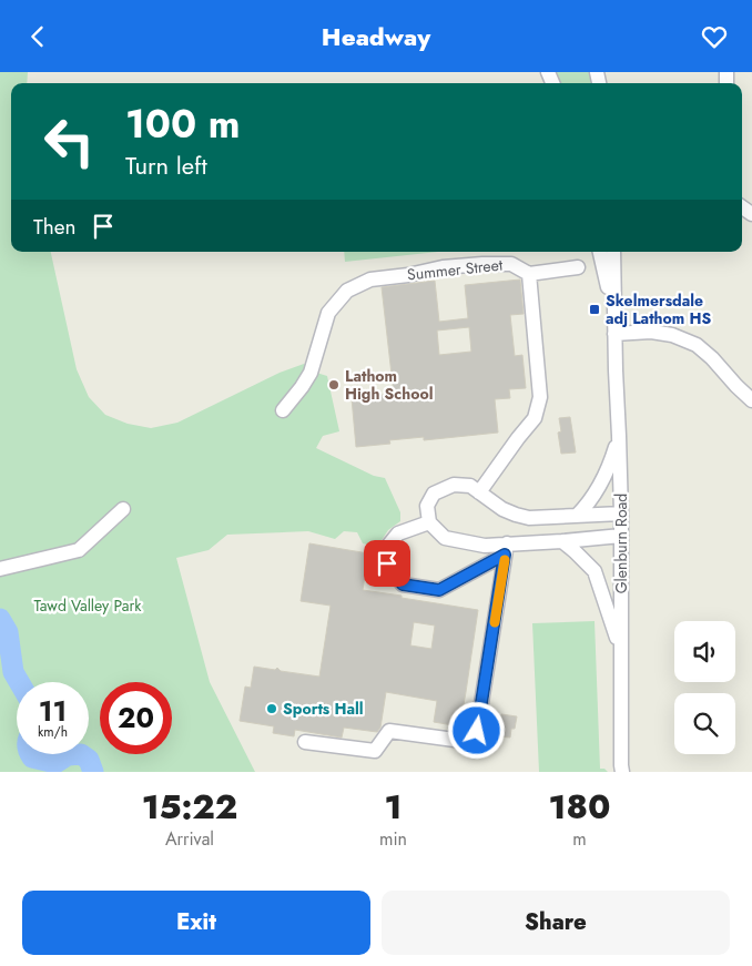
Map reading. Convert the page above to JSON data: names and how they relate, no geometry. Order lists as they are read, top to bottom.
{
  "streets": {
    "street": ["Summer Street", "Glenburn Road"]
  },
  "parks": ["Tawd Valley Park"],
  "places": {
    "transit": ["Skelmersdale adj Lathom HS"],
    "other": ["Lathom High School", "Sports Hall"]
  },
  "page": {
    "header": "Headway",
    "turn": ["100 m", "Turn left"],
    "then": "Then",
    "speed": "11 km/h",
    "limit": "20",
    "eta": [
      "15:22",
      "Arrival",
      "1",
      "min",
      "180",
      "m"
    ],
    "buttons": ["Exit", "Share"]
  }
}
